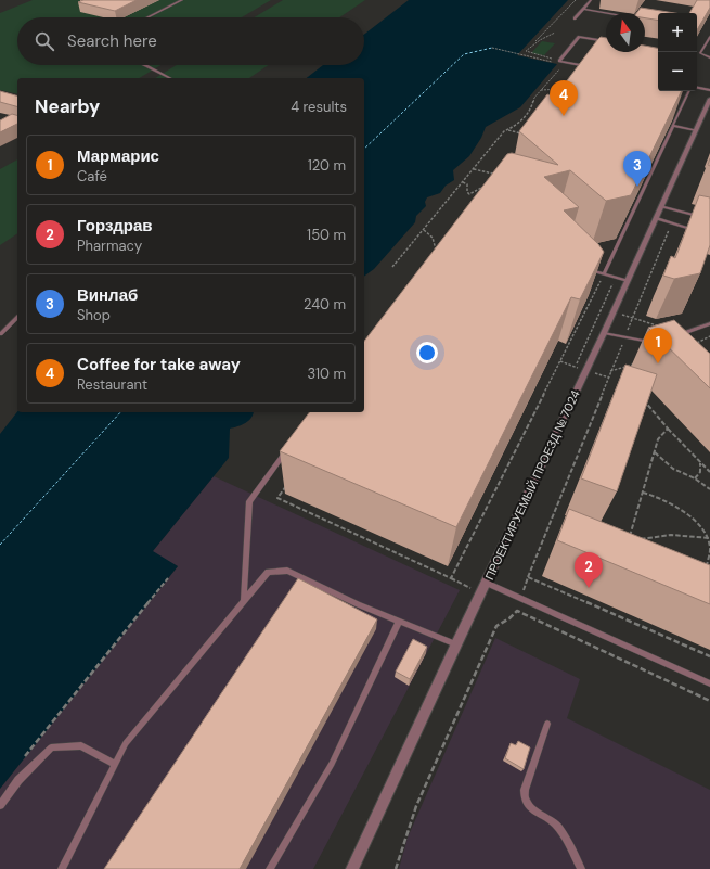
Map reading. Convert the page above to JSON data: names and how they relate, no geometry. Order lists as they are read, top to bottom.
{
  "streets": {
    "street": ["ПРОЕКТИРУЕМЫЙ ПРОЕЗД № 7024"]
  },
  "north": "top",
  "page": {
    "map_buttons": ["+", "−"],
    "search": "Search here",
    "heading": ["Nearby", "4 results"],
    "pins": [
      "4",
      "3",
      "1",
      "2"
    ],
    "list": [
      {
        "mark": "1",
        "name": "Мармарис",
        "note": "Café",
        "value": "120 m"
      },
      {
        "mark": "2",
        "name": "Горздрав",
        "note": "Pharmacy",
        "value": "150 m"
      },
      {
        "mark": "3",
        "name": "Винлаб",
        "note": "Shop",
        "value": "240 m"
      },
      {
        "mark": "4",
        "name": "Coffee for take away",
        "note": "Restaurant",
        "value": "310 m"
      }
    ]
  }
}
